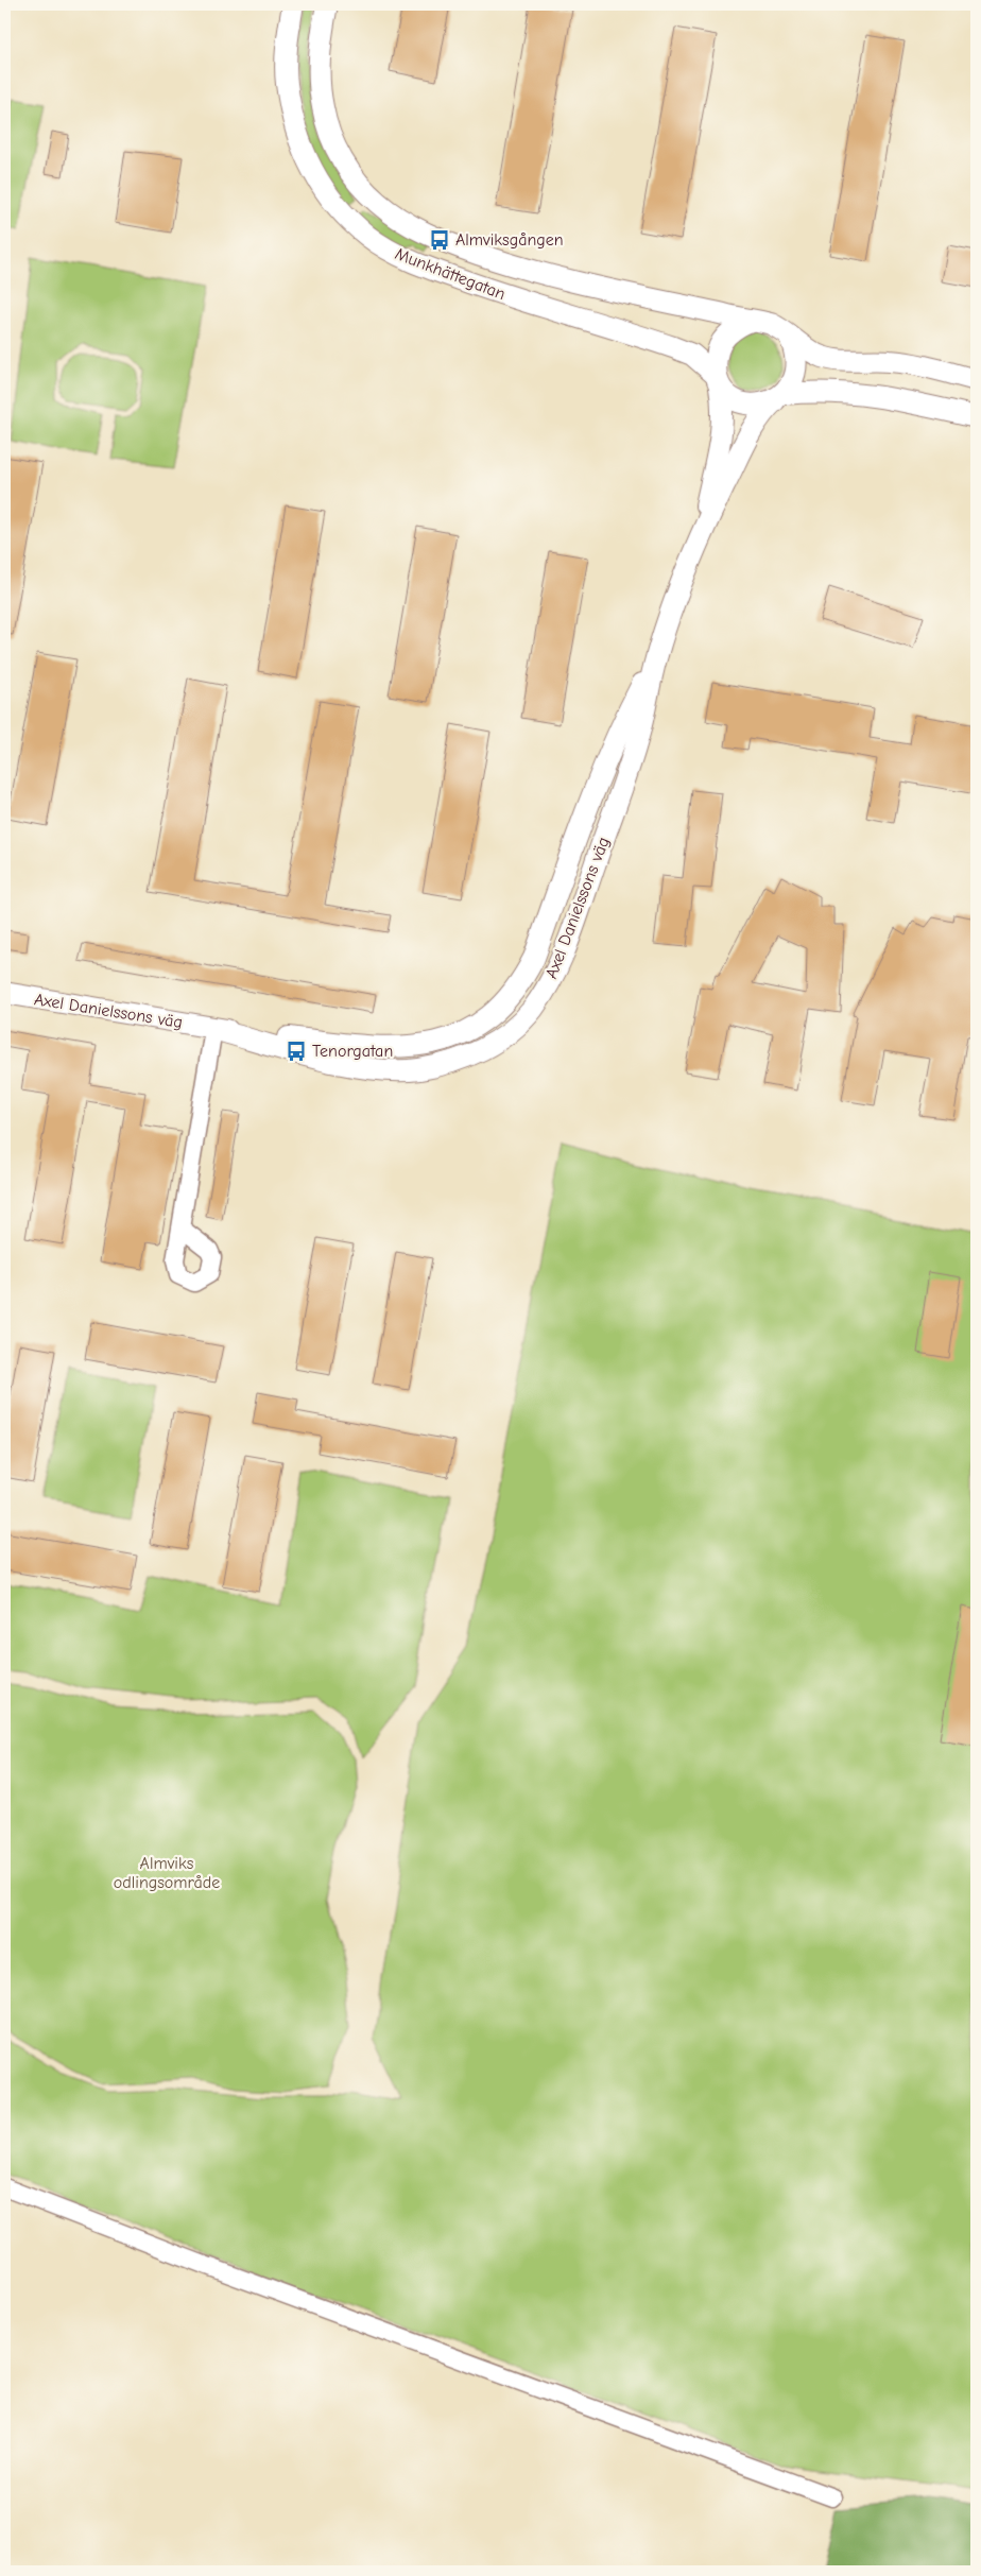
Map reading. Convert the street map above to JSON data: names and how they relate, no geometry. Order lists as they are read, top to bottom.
{
  "streets": {
    "street": ["Munkhättegatan", "Axel Danielssons väg"]
  },
  "crossings": [
    ["Munkhättegatan", "Axel Danielssons väg"]
  ],
  "parks": ["Almviks odlingsområde"],
  "places": {
    "bus stop": ["Almviksgången", "Tenorgatan"]
  }
}
